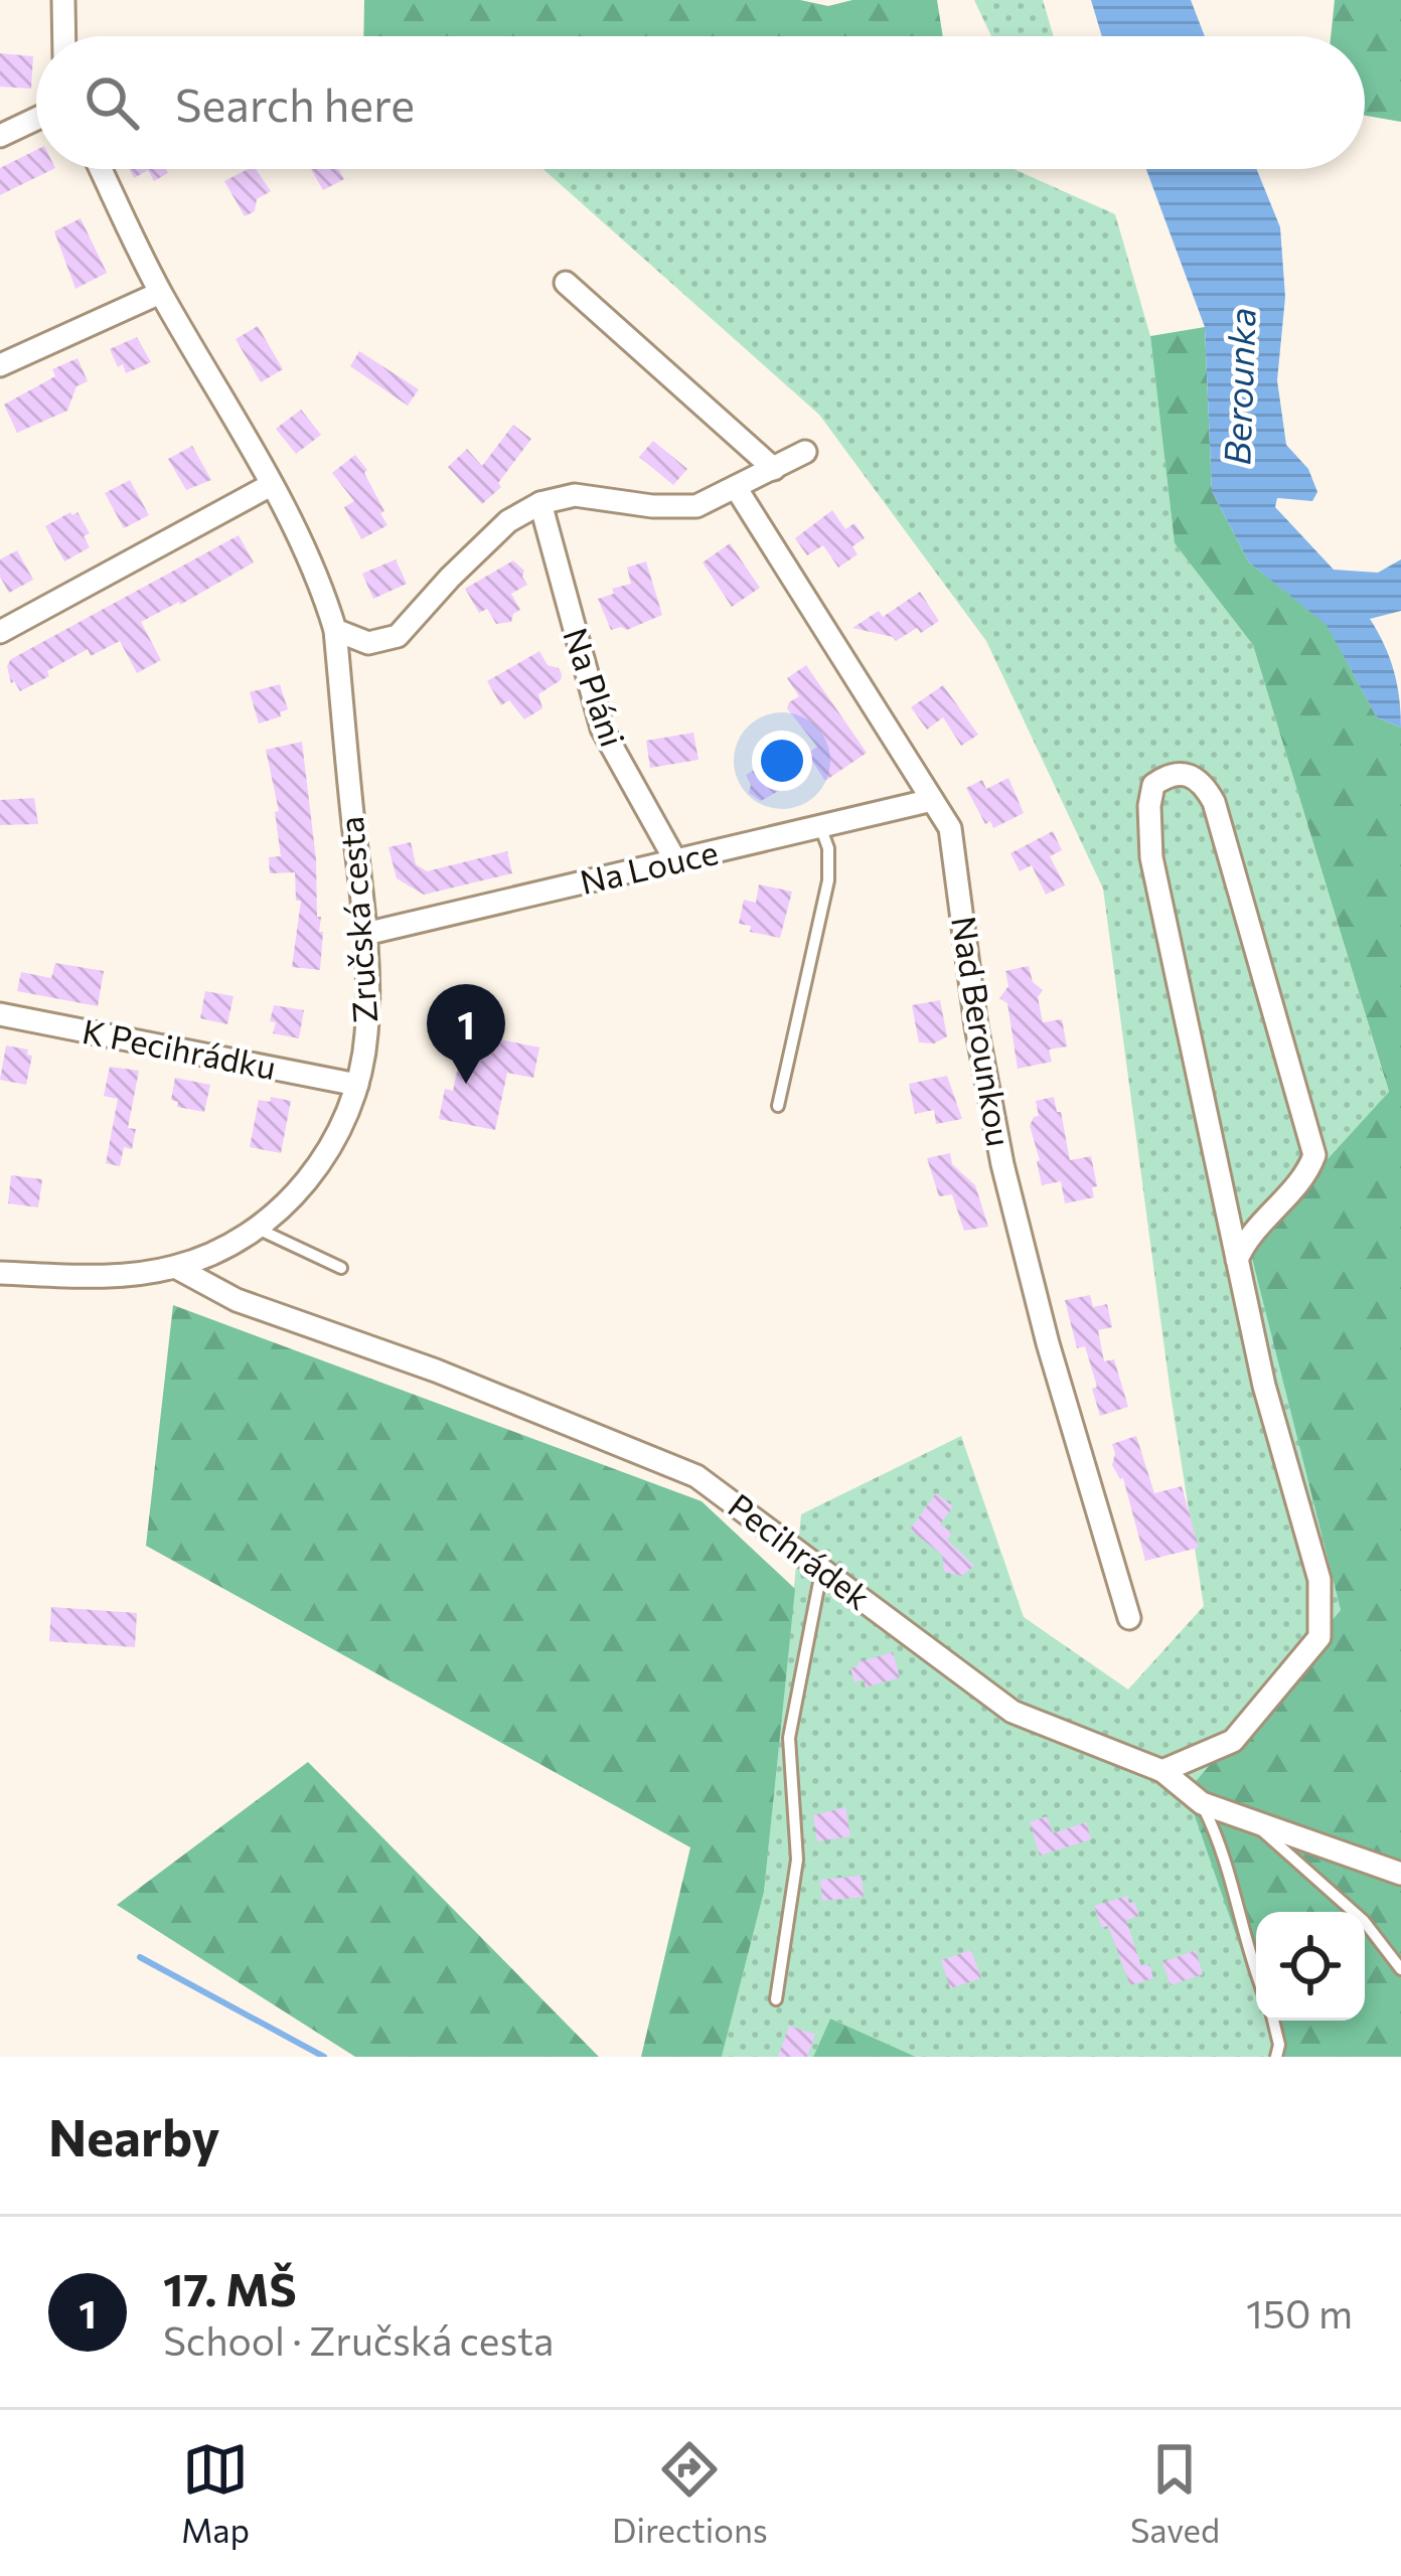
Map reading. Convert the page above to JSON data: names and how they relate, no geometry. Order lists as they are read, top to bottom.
{
  "streets": {
    "street": [
      "Na Pláni",
      "Na Louce",
      "Zručská cesta",
      "Nad Berounkou",
      "K Pecihrádku",
      "Pecihrádek"
    ]
  },
  "crossings": [
    ["Na Pláni", "Na Louce"],
    ["Na Louce", "Zručská cesta"],
    ["Na Louce", "Nad Berounkou"],
    ["Zručská cesta", "K Pecihrádku"],
    ["Zručská cesta", "Pecihrádek"]
  ],
  "water": ["Berounka"],
  "page": {
    "search": "Search here",
    "pins": "1",
    "heading": "Nearby",
    "list": [
      {
        "mark": "1",
        "name": "17. MŠ",
        "note": "School · Zručská cesta",
        "value": "150 m"
      }
    ],
    "nav": ["Map", "Directions", "Saved"]
  }
}
